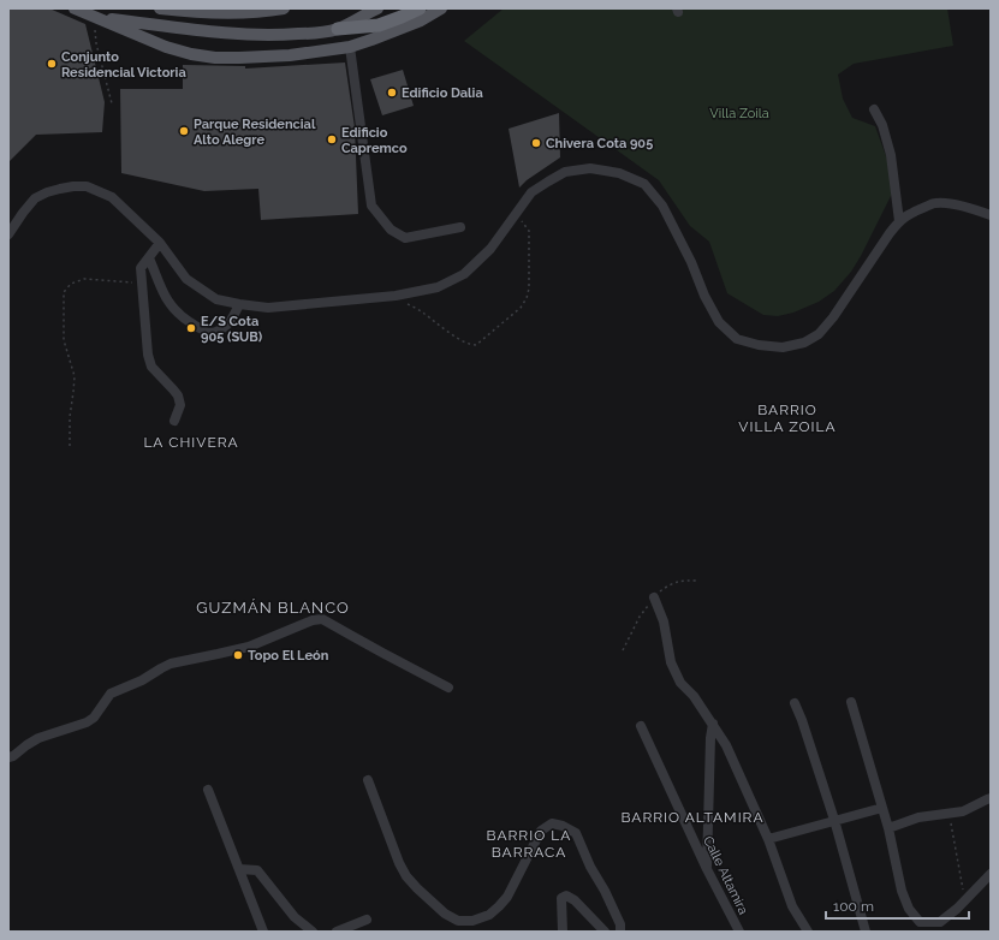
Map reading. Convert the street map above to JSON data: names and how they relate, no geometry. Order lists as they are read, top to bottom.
{
  "streets": {
    "street": ["Calle Altamira"]
  },
  "districts": [
    "BARRIO VILLA ZOILA",
    "LA CHIVERA",
    "GUZMÁN BLANCO",
    "BARRIO ALTAMIRA",
    "BARRIO LA BARRACA"
  ],
  "parks": ["Villa Zoila"],
  "places": [
    "Conjunto Residencial Victoria",
    "Edificio Dalia",
    "Parque Residencial Alto Alegre",
    "Edificio Capremco",
    "Chivera Cota 905",
    "E/S Cota 905 (SUB)",
    "Topo El León"
  ],
  "scale_bar": "100 m"
}
